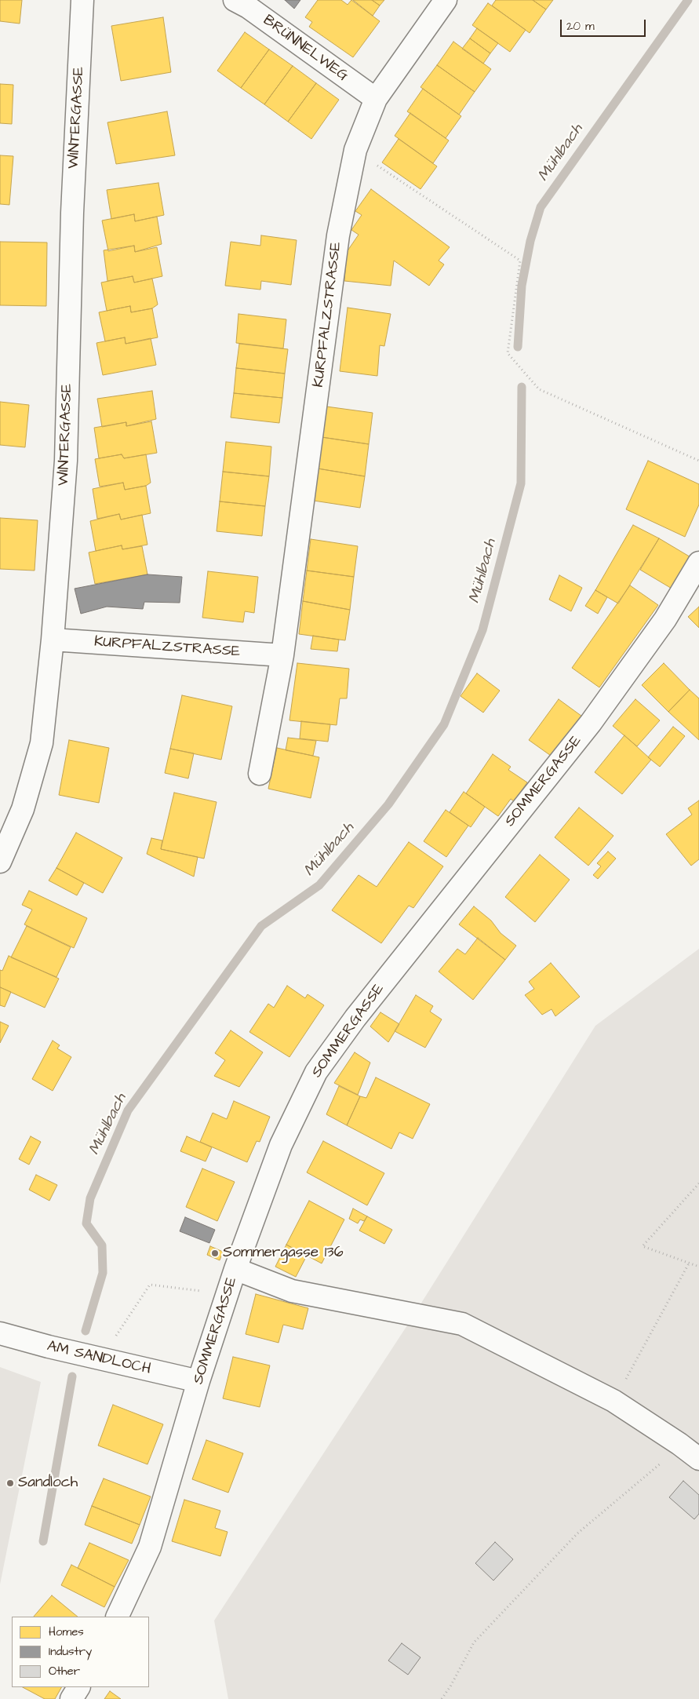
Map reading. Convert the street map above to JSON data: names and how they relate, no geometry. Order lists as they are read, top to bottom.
{
  "streets": {
    "street": [
      "BRÜNNELWEG",
      "WINTERGASSE",
      "KURPFALZSTRASSE",
      "SOMMERGASSE",
      "AM SANDLOCH"
    ]
  },
  "crossings": [
    ["BRÜNNELWEG", "KURPFALZSTRASSE"],
    ["WINTERGASSE", "KURPFALZSTRASSE"],
    ["SOMMERGASSE", "AM SANDLOCH"]
  ],
  "water": ["Mühlbach"],
  "places": ["Sommergasse 136", "Sandloch"],
  "legend": ["Homes", "Industry", "Other"],
  "scale_bar": "20 m"
}
